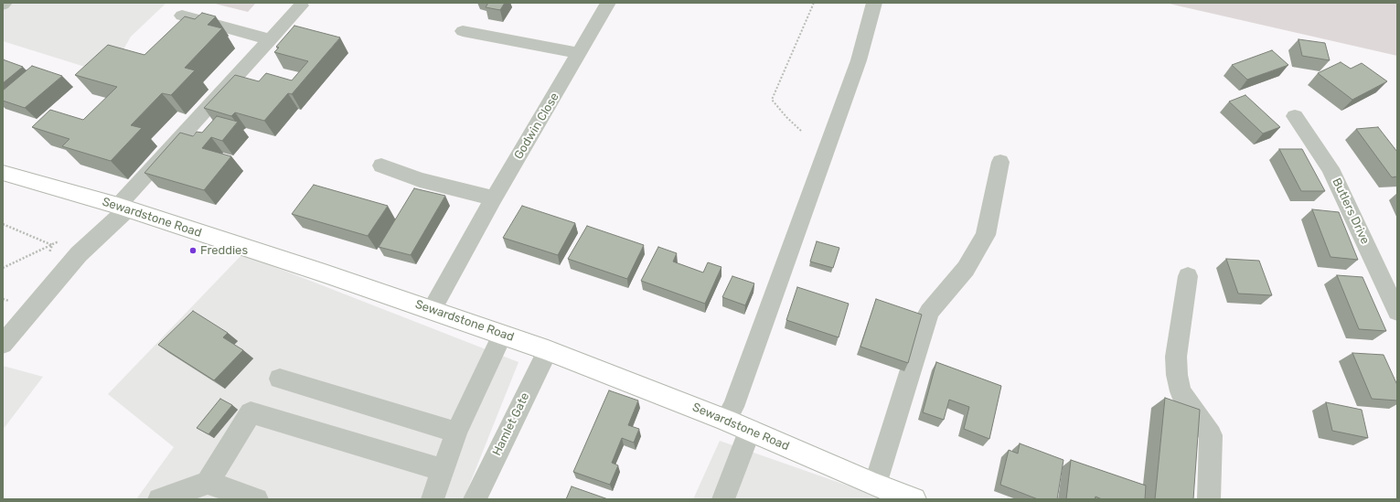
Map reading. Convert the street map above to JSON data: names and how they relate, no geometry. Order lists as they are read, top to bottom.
{
  "streets": {
    "main road": ["Sewardstone Road"],
    "street": ["Godwin Close", "Butlers Drive", "Hamlet Gate"]
  },
  "crossings": [
    ["Godwin Close", "Sewardstone Road"],
    ["Sewardstone Road", "Hamlet Gate"]
  ],
  "places": ["Freddies"]
}
